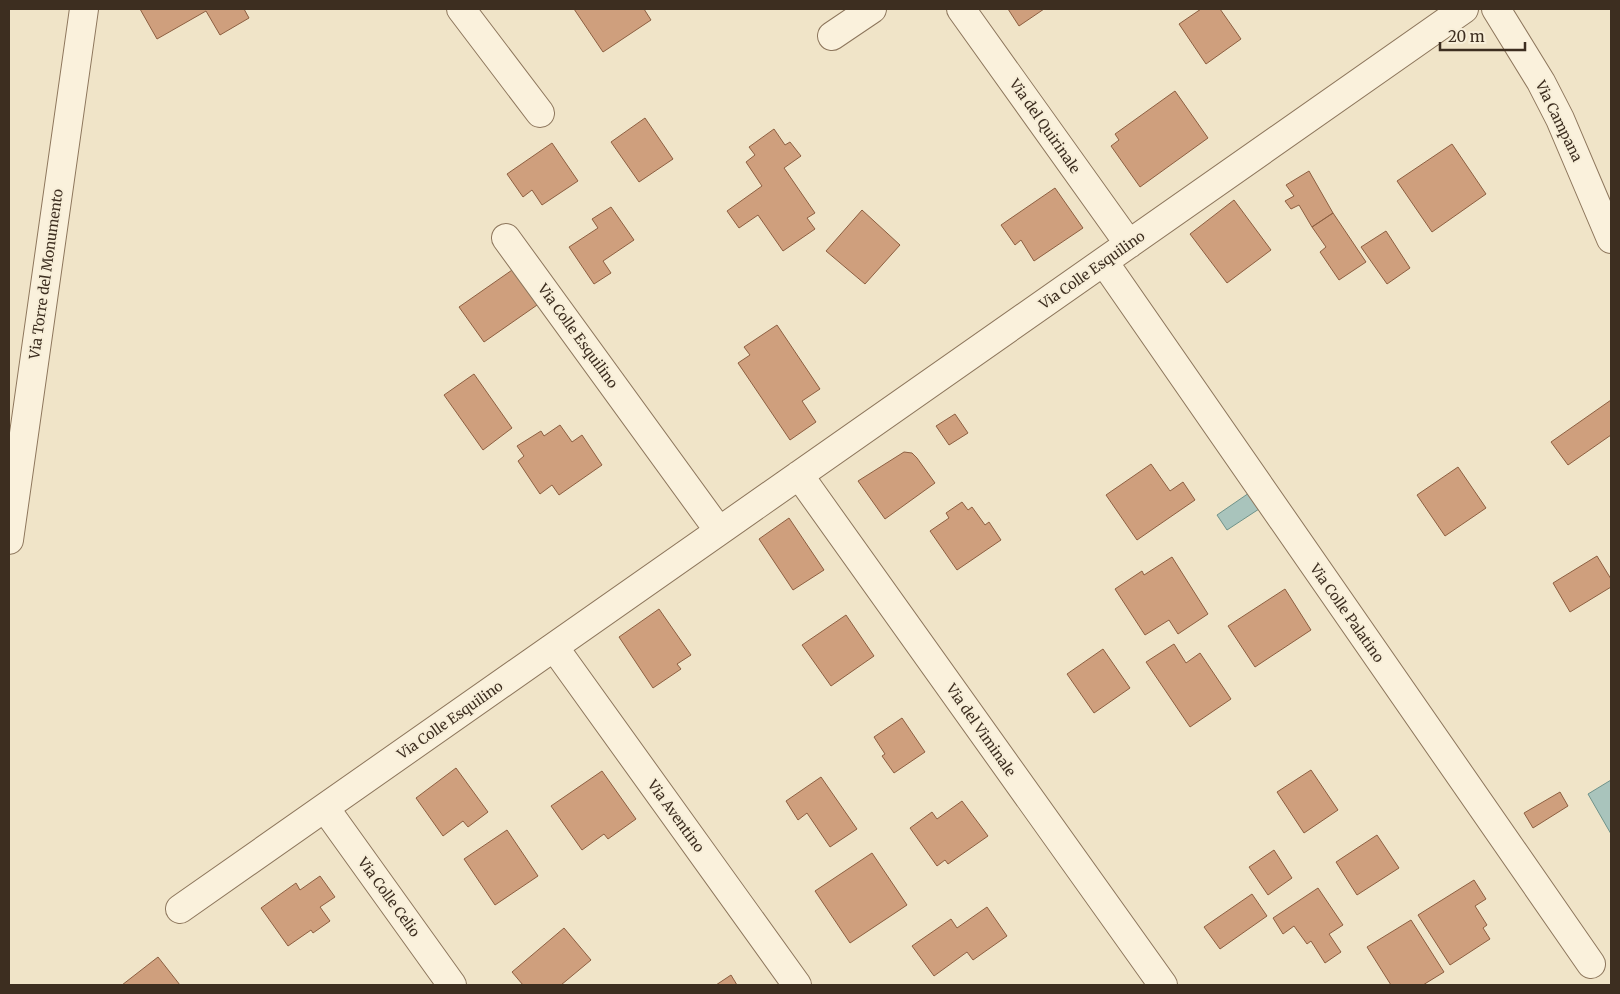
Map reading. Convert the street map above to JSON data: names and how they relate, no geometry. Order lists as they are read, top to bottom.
{
  "streets": {
    "street": [
      "Via Campana",
      "Via del Quirinale",
      "Via Colle Esquilino",
      "Via Torre del Monumento",
      "Via Colle Palatino",
      "Via del Viminale",
      "Via Aventino",
      "Via Colle Celio"
    ]
  },
  "crossings": [
    ["Via del Quirinale", "Via Colle Esquilino"],
    ["Via Colle Esquilino", "Via Colle Palatino"],
    ["Via Colle Esquilino", "Via del Viminale"],
    ["Via Colle Esquilino", "Via Aventino"],
    ["Via Colle Esquilino", "Via Colle Celio"]
  ],
  "scale_bar": "20 m"
}
